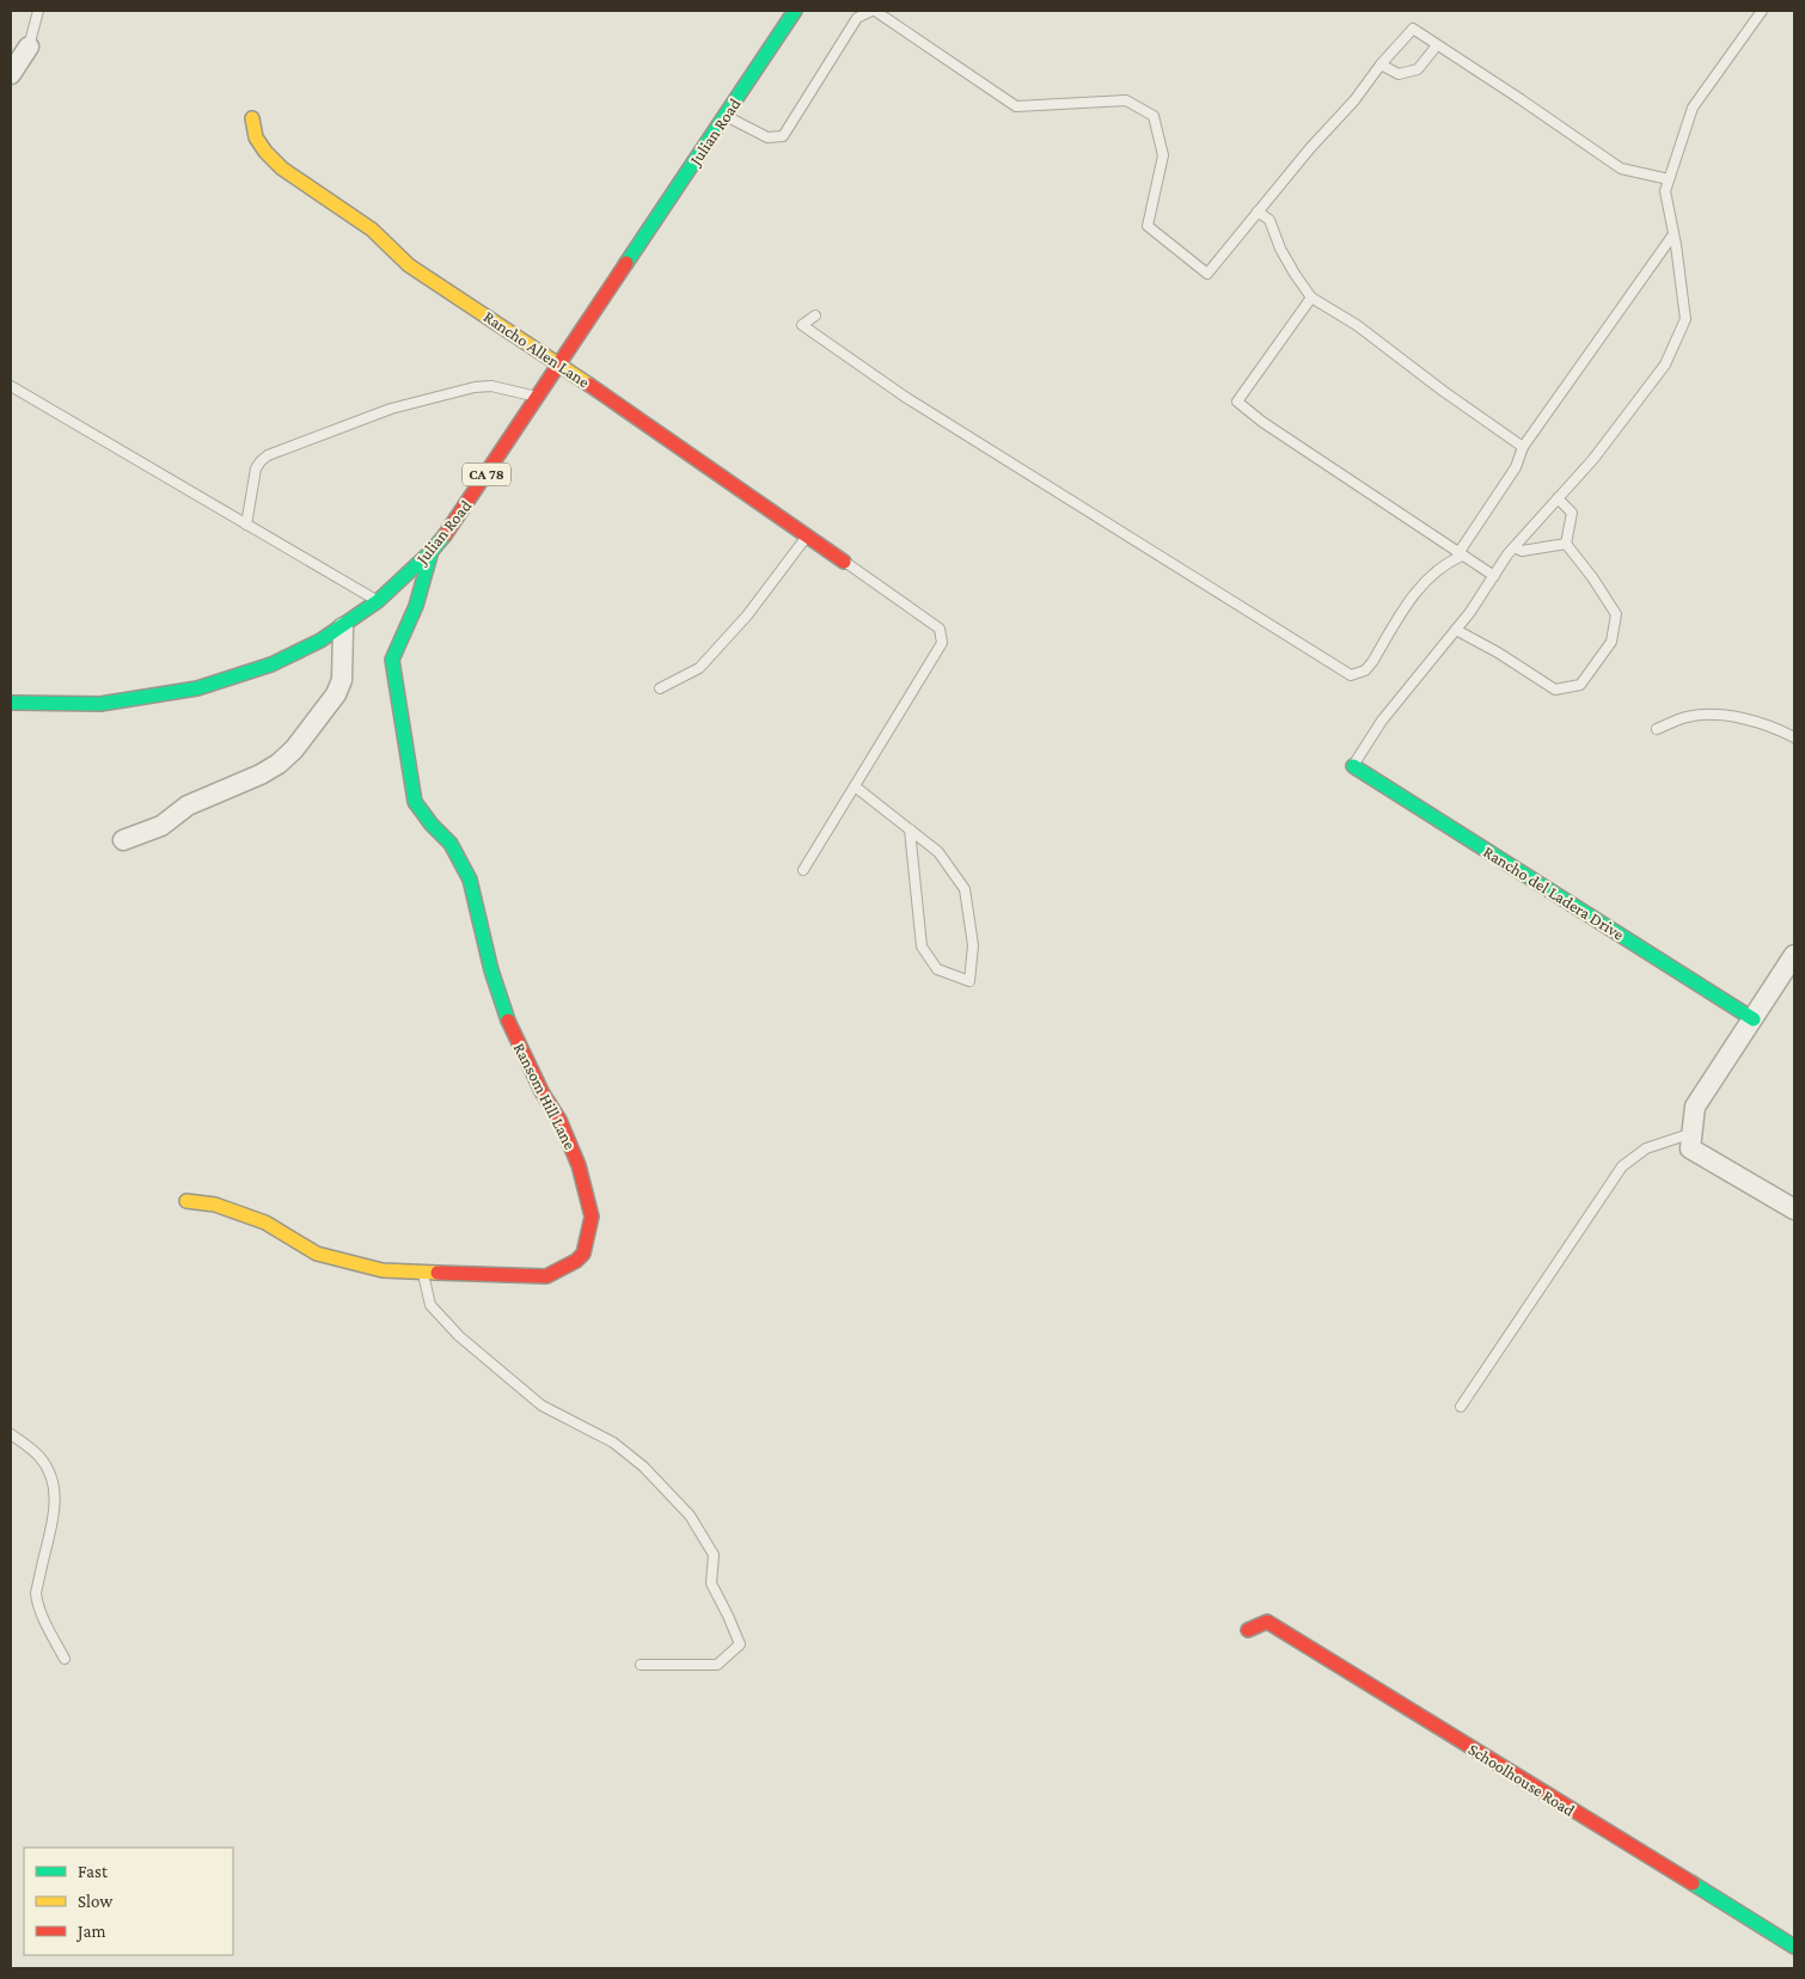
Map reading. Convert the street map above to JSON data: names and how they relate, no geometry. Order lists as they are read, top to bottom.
{
  "streets": {
    "street": [
      "Julian Road",
      "Rancho Allen Lane",
      "CA 78",
      "Rancho del Ladera Drive",
      "Ransom Hill Lane",
      "Schoolhouse Road"
    ]
  },
  "crossings": [
    ["Julian Road", "Rancho Allen Lane"],
    ["Julian Road", "Ransom Hill Lane"]
  ],
  "legend": ["Fast", "Slow", "Jam"]
}
